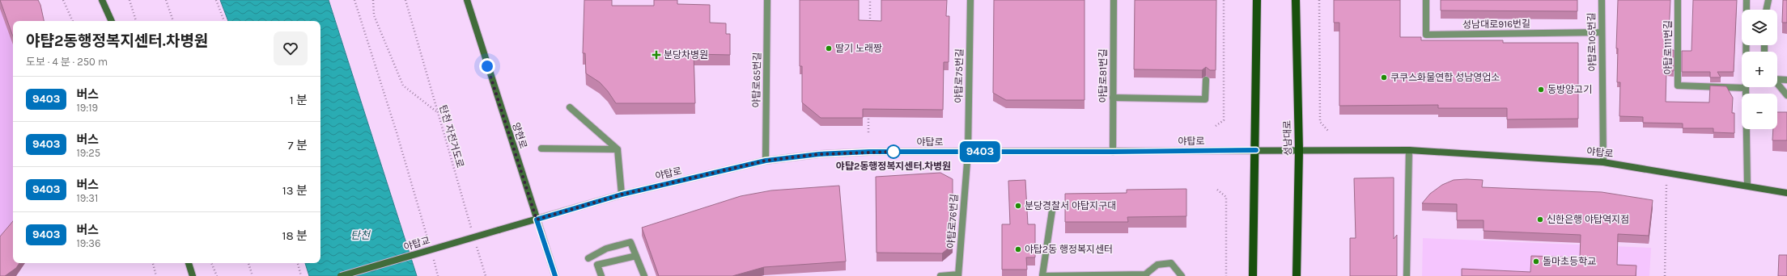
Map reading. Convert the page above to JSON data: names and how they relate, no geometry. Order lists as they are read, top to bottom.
{
  "streets": {
    "main road": ["성남대로"],
    "street": [
      "성남대로916번길",
      "야탑로105번길",
      "야탑로111번길",
      "야탑로75번길",
      "야탑로81번길",
      "야탑로65번길",
      "양현로",
      "야탑로",
      "야탑로76번길",
      "야탑교"
    ],
    "path": ["탄천 자전거도로"]
  },
  "crossings": [
    ["성남대로916번길", "야탑로105번길"],
    ["야탑로105번길", "야탑로"],
    ["야탑로75번길", "야탑로"],
    ["야탑로75번길", "야탑로76번길"],
    ["야탑로81번길", "야탑로"],
    ["야탑로65번길", "야탑로"],
    ["양현로", "야탑로"],
    ["성남대로", "야탑로"],
    ["야탑로", "야탑로76번길"],
    ["야탑로", "야탑교"]
  ],
  "water": ["탄천"],
  "places": {
    "other": [
      "딸기 노래짱",
      "쿠쿠스화물연합 성남영업소",
      "동방양고기",
      "야턉2동행정복지센터.차병원",
      "분당경찰서 야탑지구대",
      "신한은행 야탑역지점",
      "야탑2동 행정복지센터",
      "돌마초등학교"
    ],
    "health": ["분당차병원"]
  },
  "lines": ["bus line 9403"],
  "page": {
    "on_map": "9403",
    "map_buttons": ["+", "−"],
    "heading": ["야턉2동행정복지센터.차병원", "도보 · 4 분 · 250 m"],
    "list": [
      {
        "mark": "9403",
        "name": "버스",
        "note": "19:19",
        "value": "1 분"
      },
      {
        "mark": "9403",
        "name": "버스",
        "note": "19:25",
        "value": "7 분"
      },
      {
        "mark": "9403",
        "name": "버스",
        "note": "19:31",
        "value": "13 분"
      },
      {
        "mark": "9403",
        "name": "버스",
        "note": "19:36",
        "value": "18 분"
      }
    ]
  }
}
